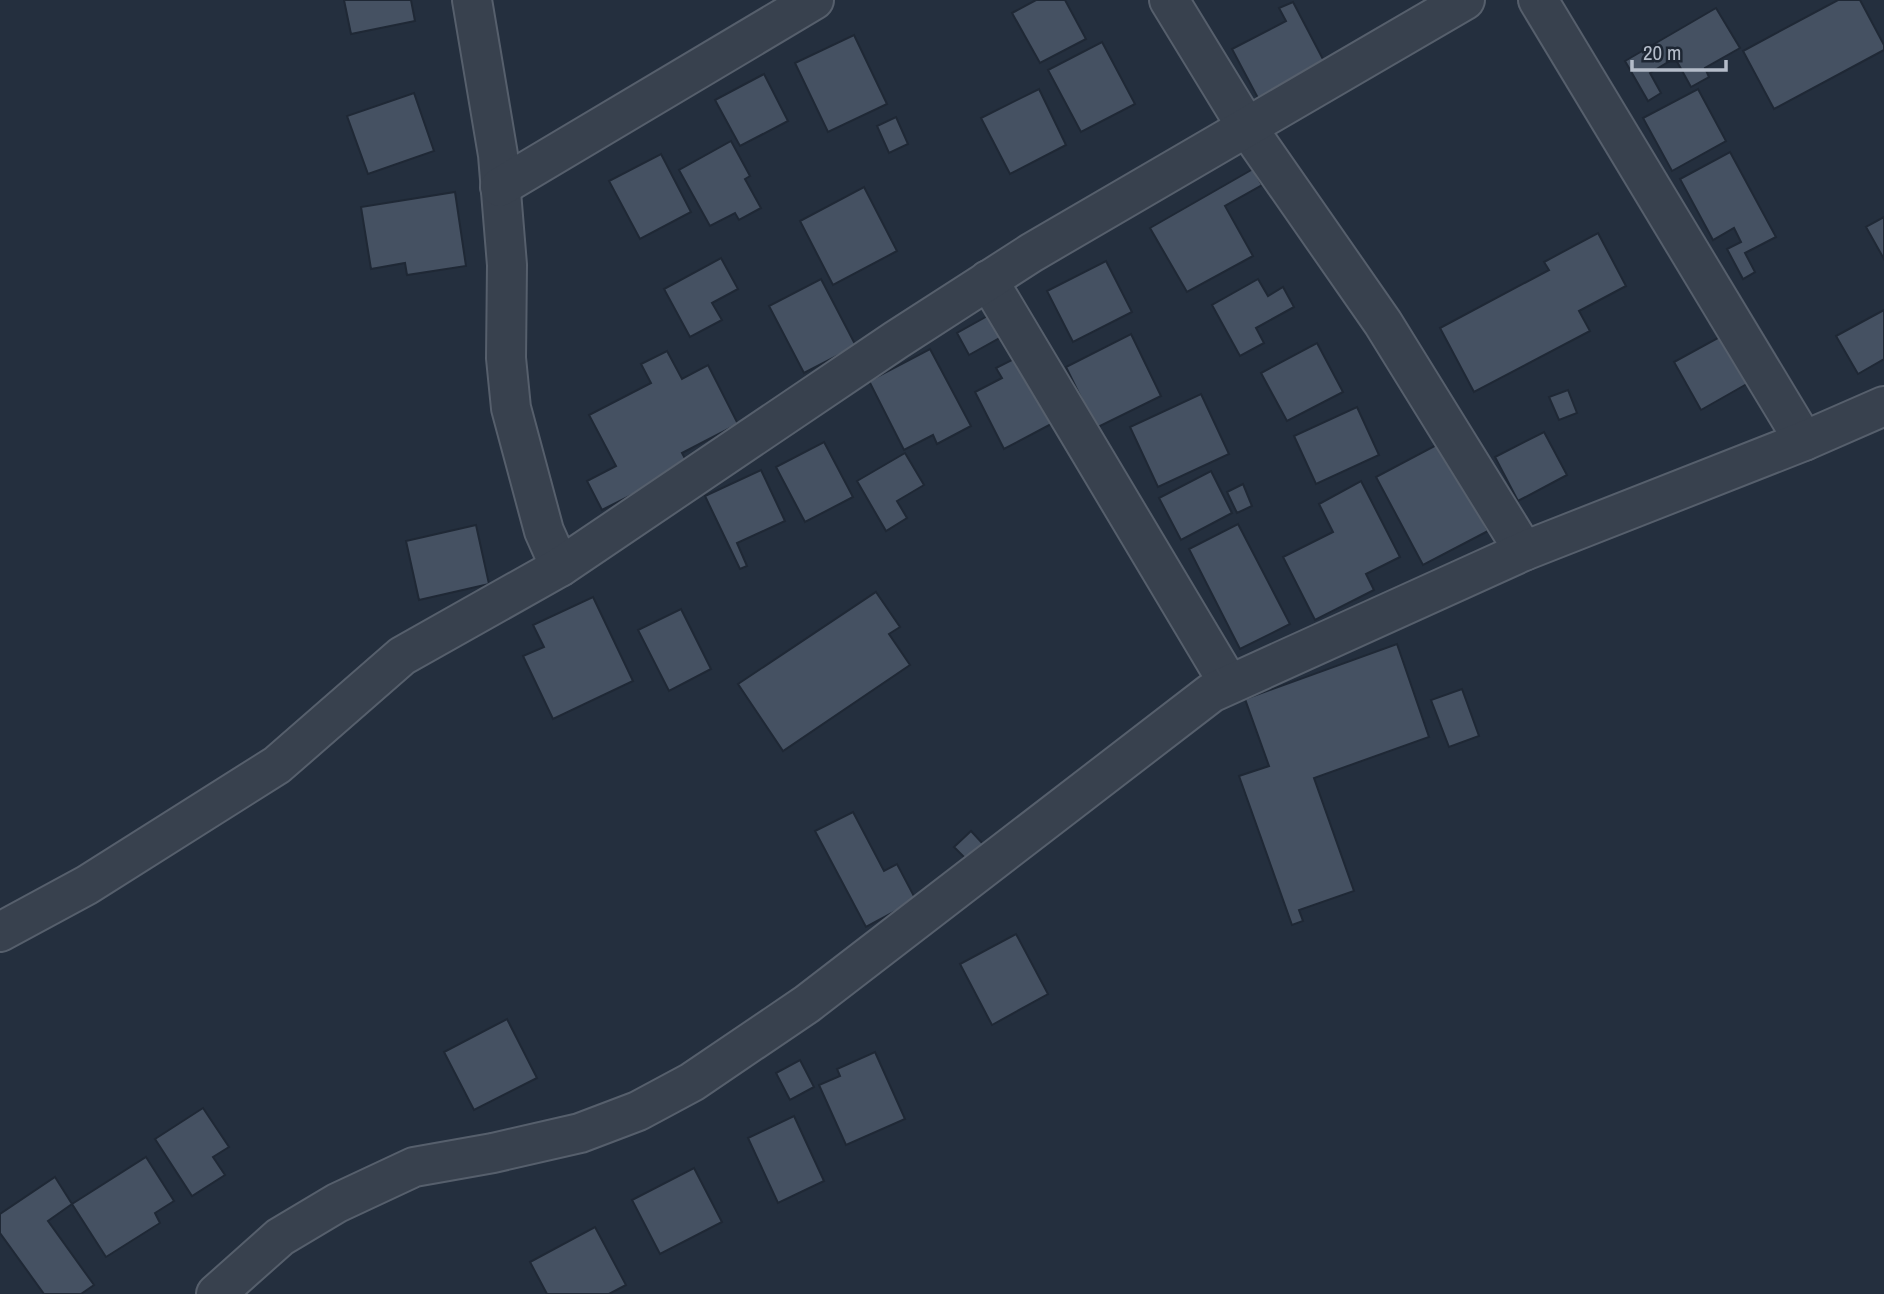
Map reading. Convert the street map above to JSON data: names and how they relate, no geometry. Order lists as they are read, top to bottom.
{
  "scale_bar": "20 m"
}
